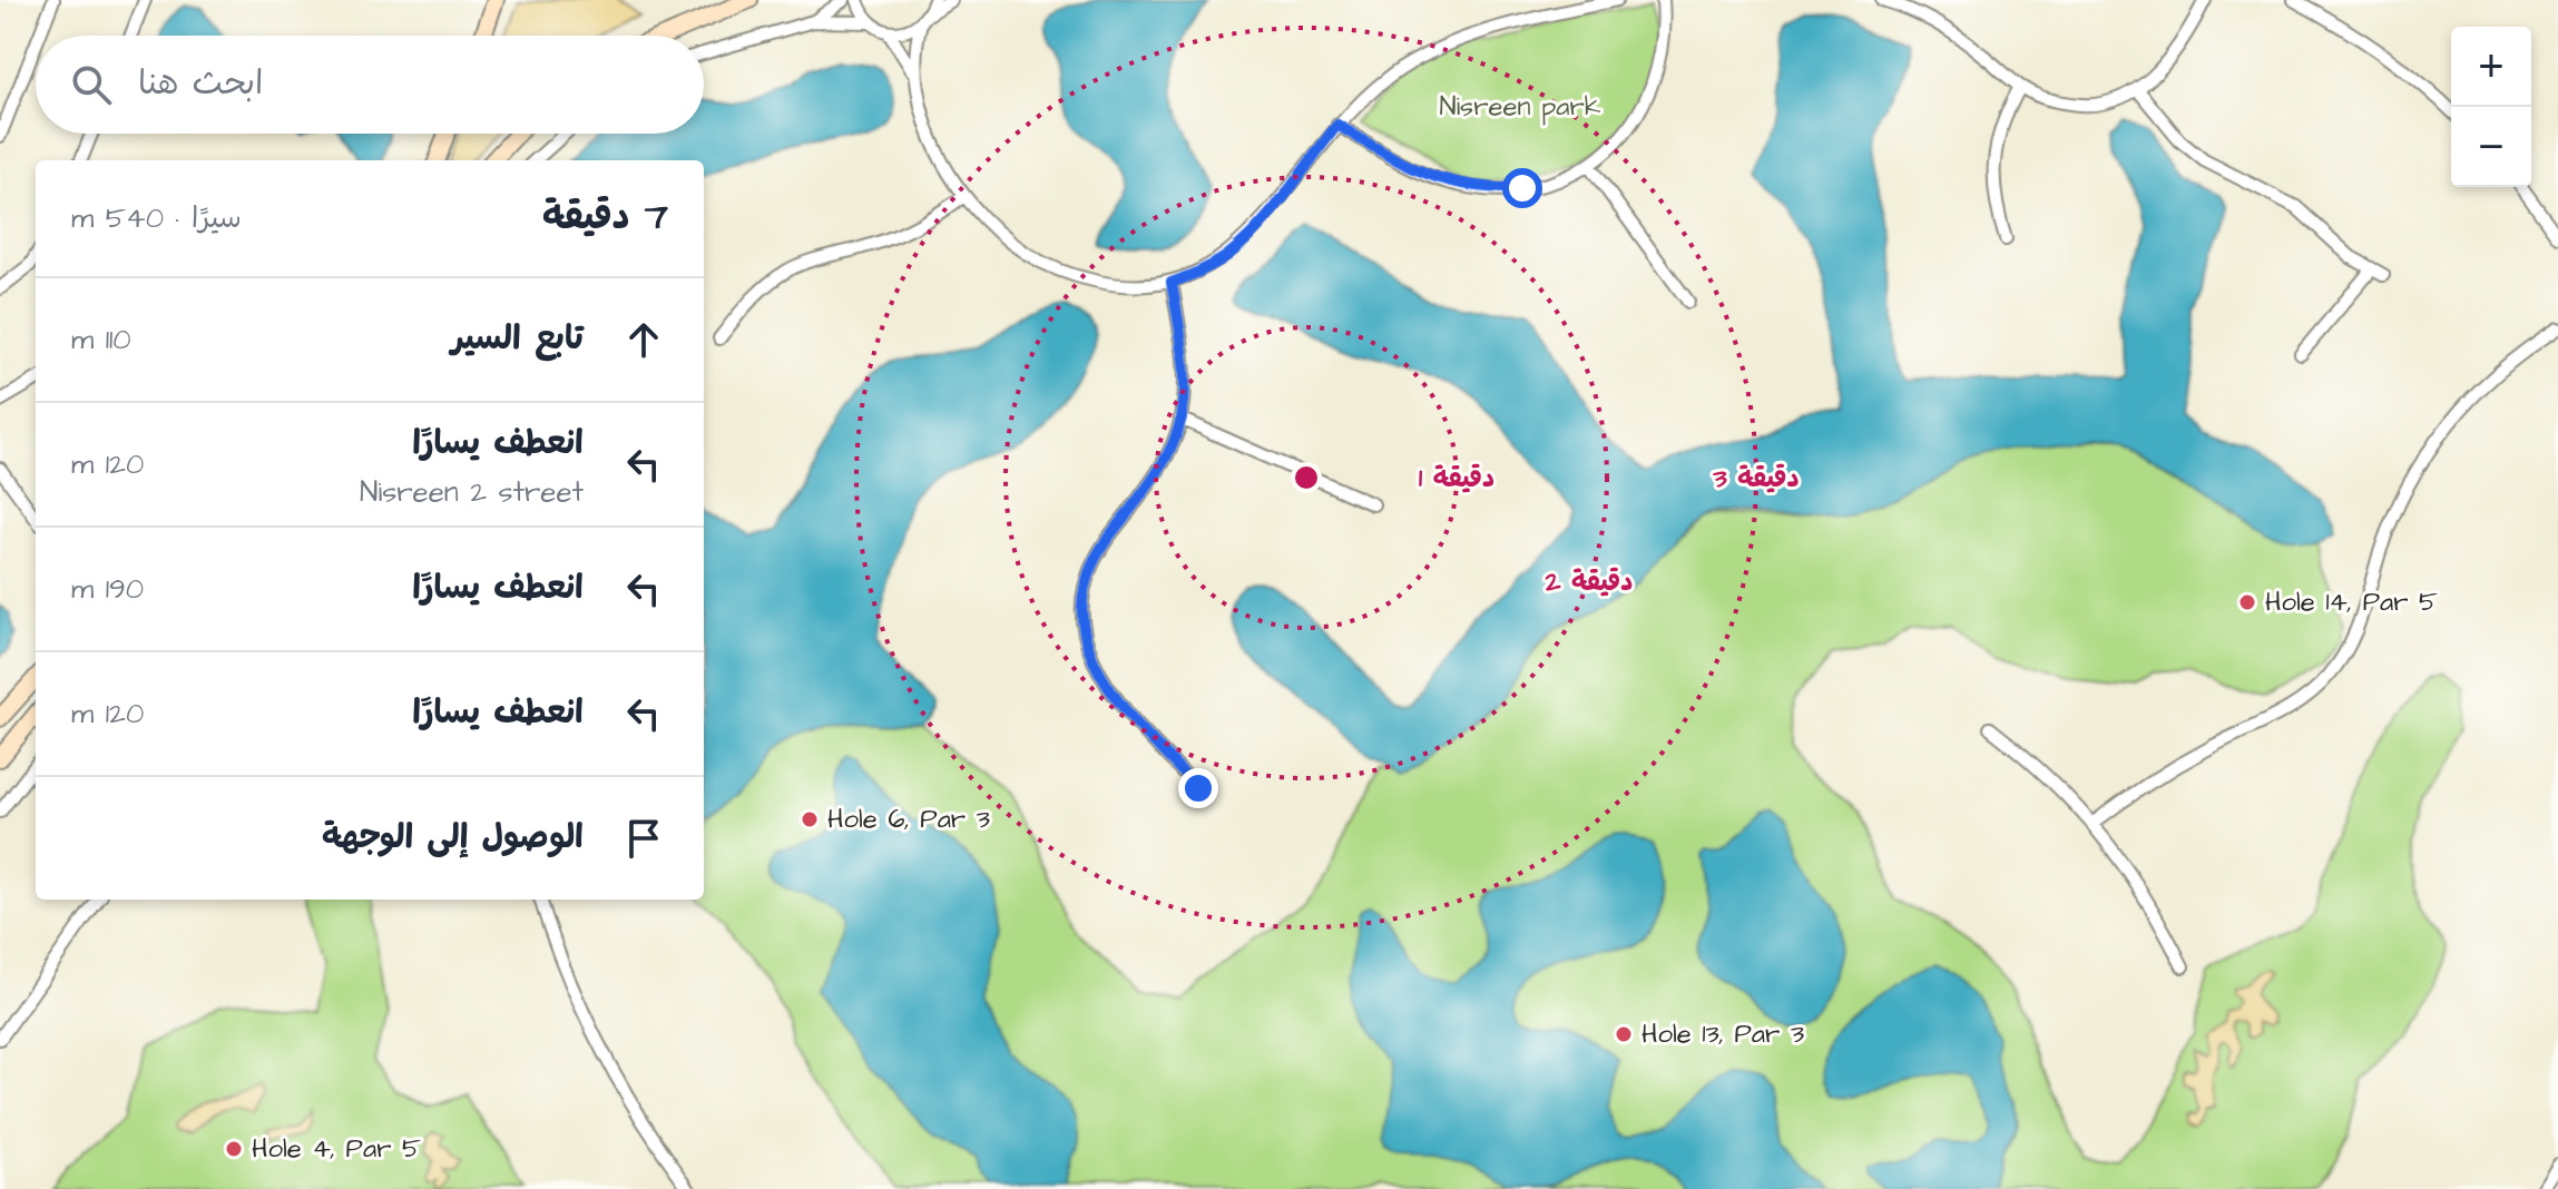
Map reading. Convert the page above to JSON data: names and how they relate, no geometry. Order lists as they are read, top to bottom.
{
  "parks": ["Nisreen park"],
  "places": [
    "Hole 14, Par 5",
    "Hole 6, Par 3",
    "Hole 13, Par 3",
    "Hole 4, Par 5"
  ],
  "page": {
    "map_buttons": ["+", "−"],
    "search": "ابحث هنا",
    "heading": ["7 دقيقة", "سيرًا · 540 m"],
    "list": [
      ["تابع السير", "110 m"],
      ["انعطف يسارًا", "Nisreen 2 street", "120 m"],
      ["انعطف يسارًا", "190 m"],
      ["انعطف يسارًا", "120 m"],
      "الوصول إلى الوجهة"
    ]
  },
  "rings": ["1 دقيقة", "3 دقيقة", "2 دقيقة"]
}
